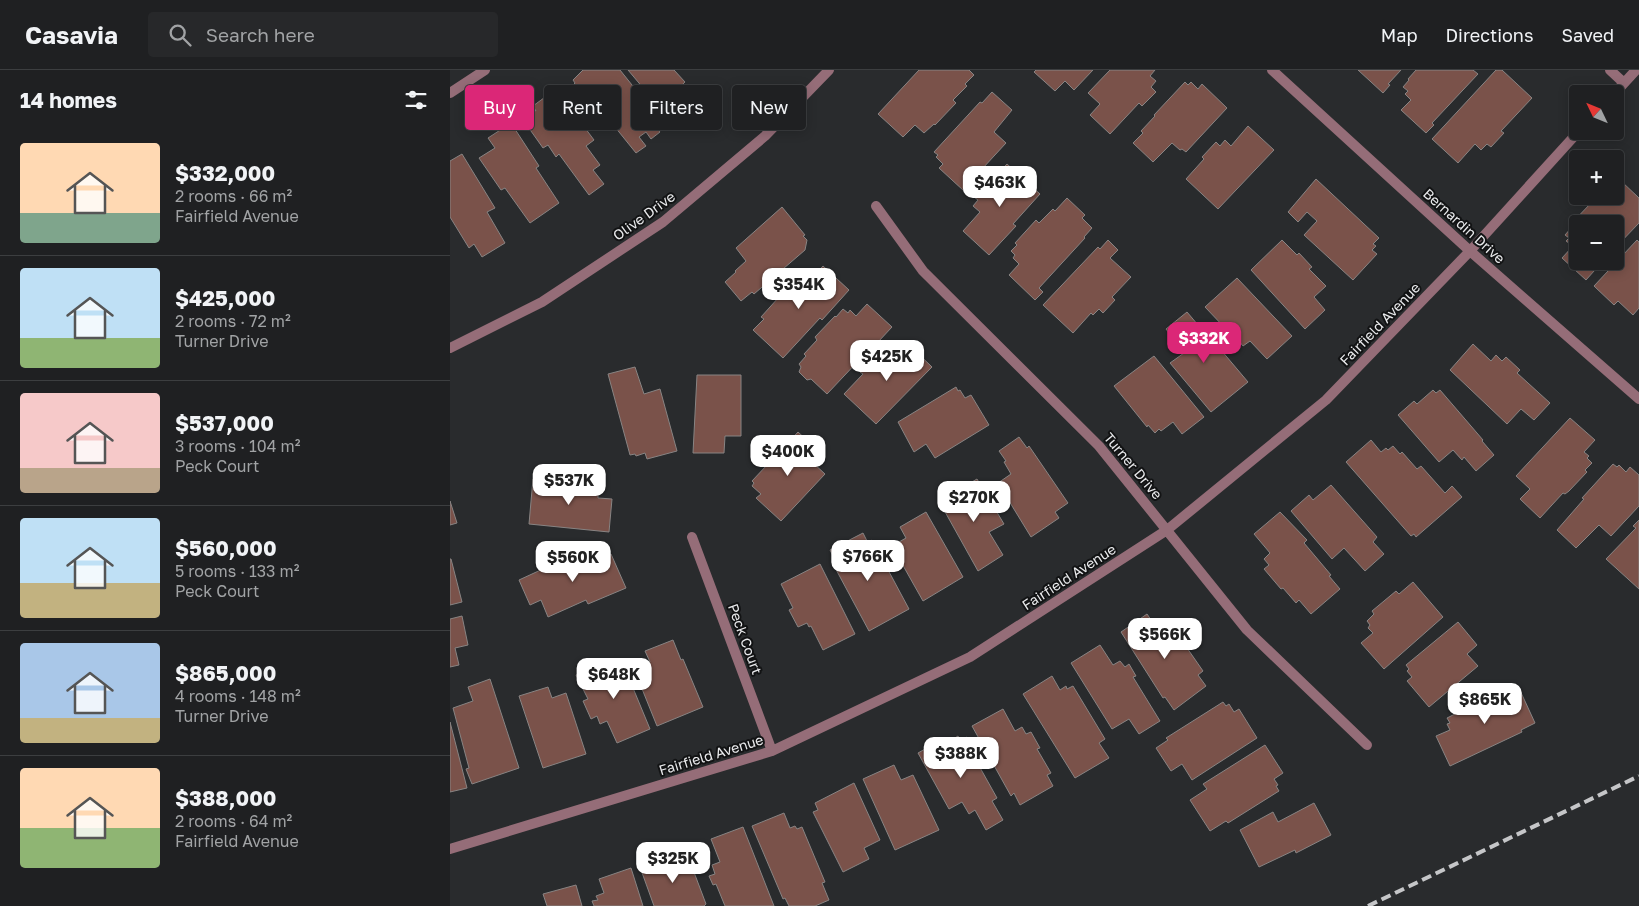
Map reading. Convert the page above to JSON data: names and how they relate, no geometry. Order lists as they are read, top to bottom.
{
  "streets": {
    "street": [
      "Olive Drive",
      "Bernardin Drive",
      "Fairfield Avenue",
      "Turner Drive",
      "Peck Court"
    ]
  },
  "crossings": [
    ["Bernardin Drive", "Fairfield Avenue"],
    ["Fairfield Avenue", "Turner Drive"],
    ["Fairfield Avenue", "Peck Court"]
  ],
  "north": "top left",
  "page": {
    "header": "Casavia",
    "search": "Search here",
    "nav": ["Map", "Directions", "Saved"],
    "heading": "14 homes",
    "map_buttons": ["+", "−"],
    "chip": [
      "Buy",
      "Rent",
      "Filters",
      "New"
    ],
    "list": [
      {
        "name": "$332,000",
        "note": "2 rooms · 66 m² · Fairfield Avenue"
      },
      {
        "name": "$425,000",
        "note": "2 rooms · 72 m² · Turner Drive"
      },
      {
        "name": "$537,000",
        "note": "3 rooms · 104 m² · Peck Court"
      },
      {
        "name": "$560,000",
        "note": "5 rooms · 133 m² · Peck Court"
      },
      {
        "name": "$865,000",
        "note": "4 rooms · 148 m² · Turner Drive"
      },
      {
        "name": "$388,000",
        "note": "2 rooms · 64 m² · Fairfield Avenue"
      }
    ],
    "price": [
      "$463K",
      "$354K",
      "$332K",
      "$425K",
      "$400K",
      "$537K",
      "$270K",
      "$766K",
      "$560K",
      "$566K",
      "$648K",
      "$865K",
      "$388K",
      "$325K"
    ]
  }
}
